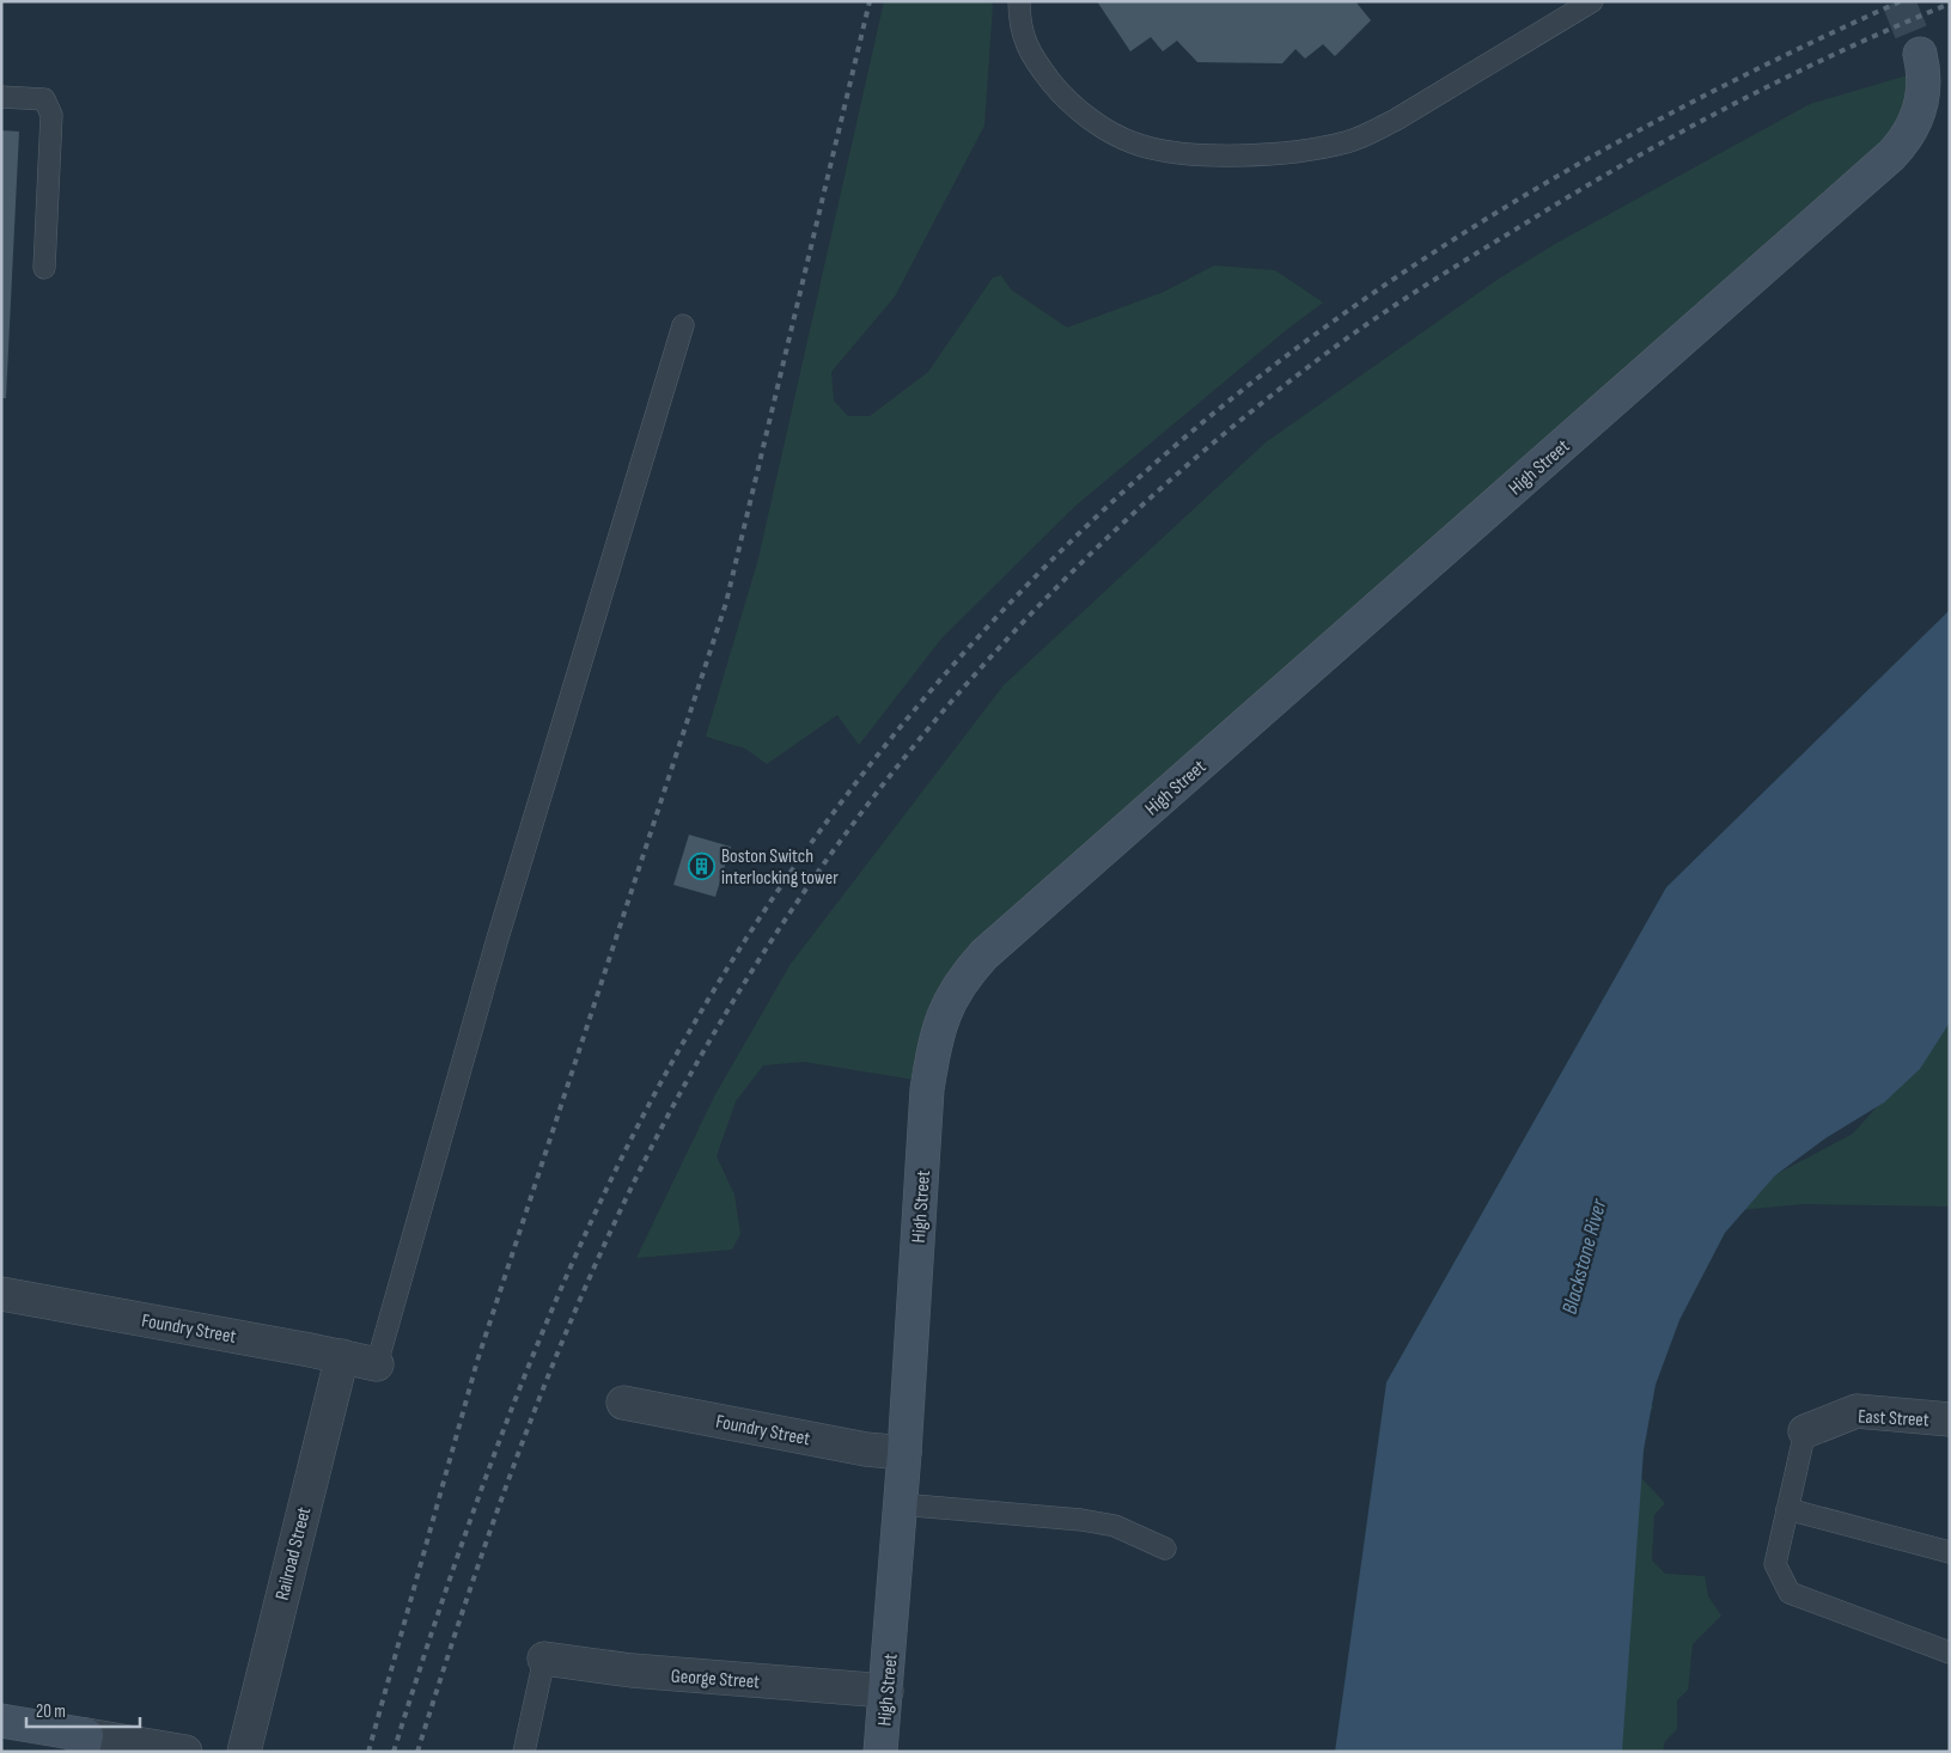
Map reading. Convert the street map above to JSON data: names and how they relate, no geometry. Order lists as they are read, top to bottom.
{
  "streets": {
    "street": [
      "High Street",
      "Foundry Street",
      "East Street",
      "Railroad Street",
      "George Street"
    ]
  },
  "crossings": [
    ["High Street", "Foundry Street"],
    ["High Street", "George Street"],
    ["Foundry Street", "Railroad Street"]
  ],
  "water": ["Blackstone River"],
  "places": {
    "building": ["Boston Switch interlocking tower"]
  },
  "scale_bar": "20 m"
}
